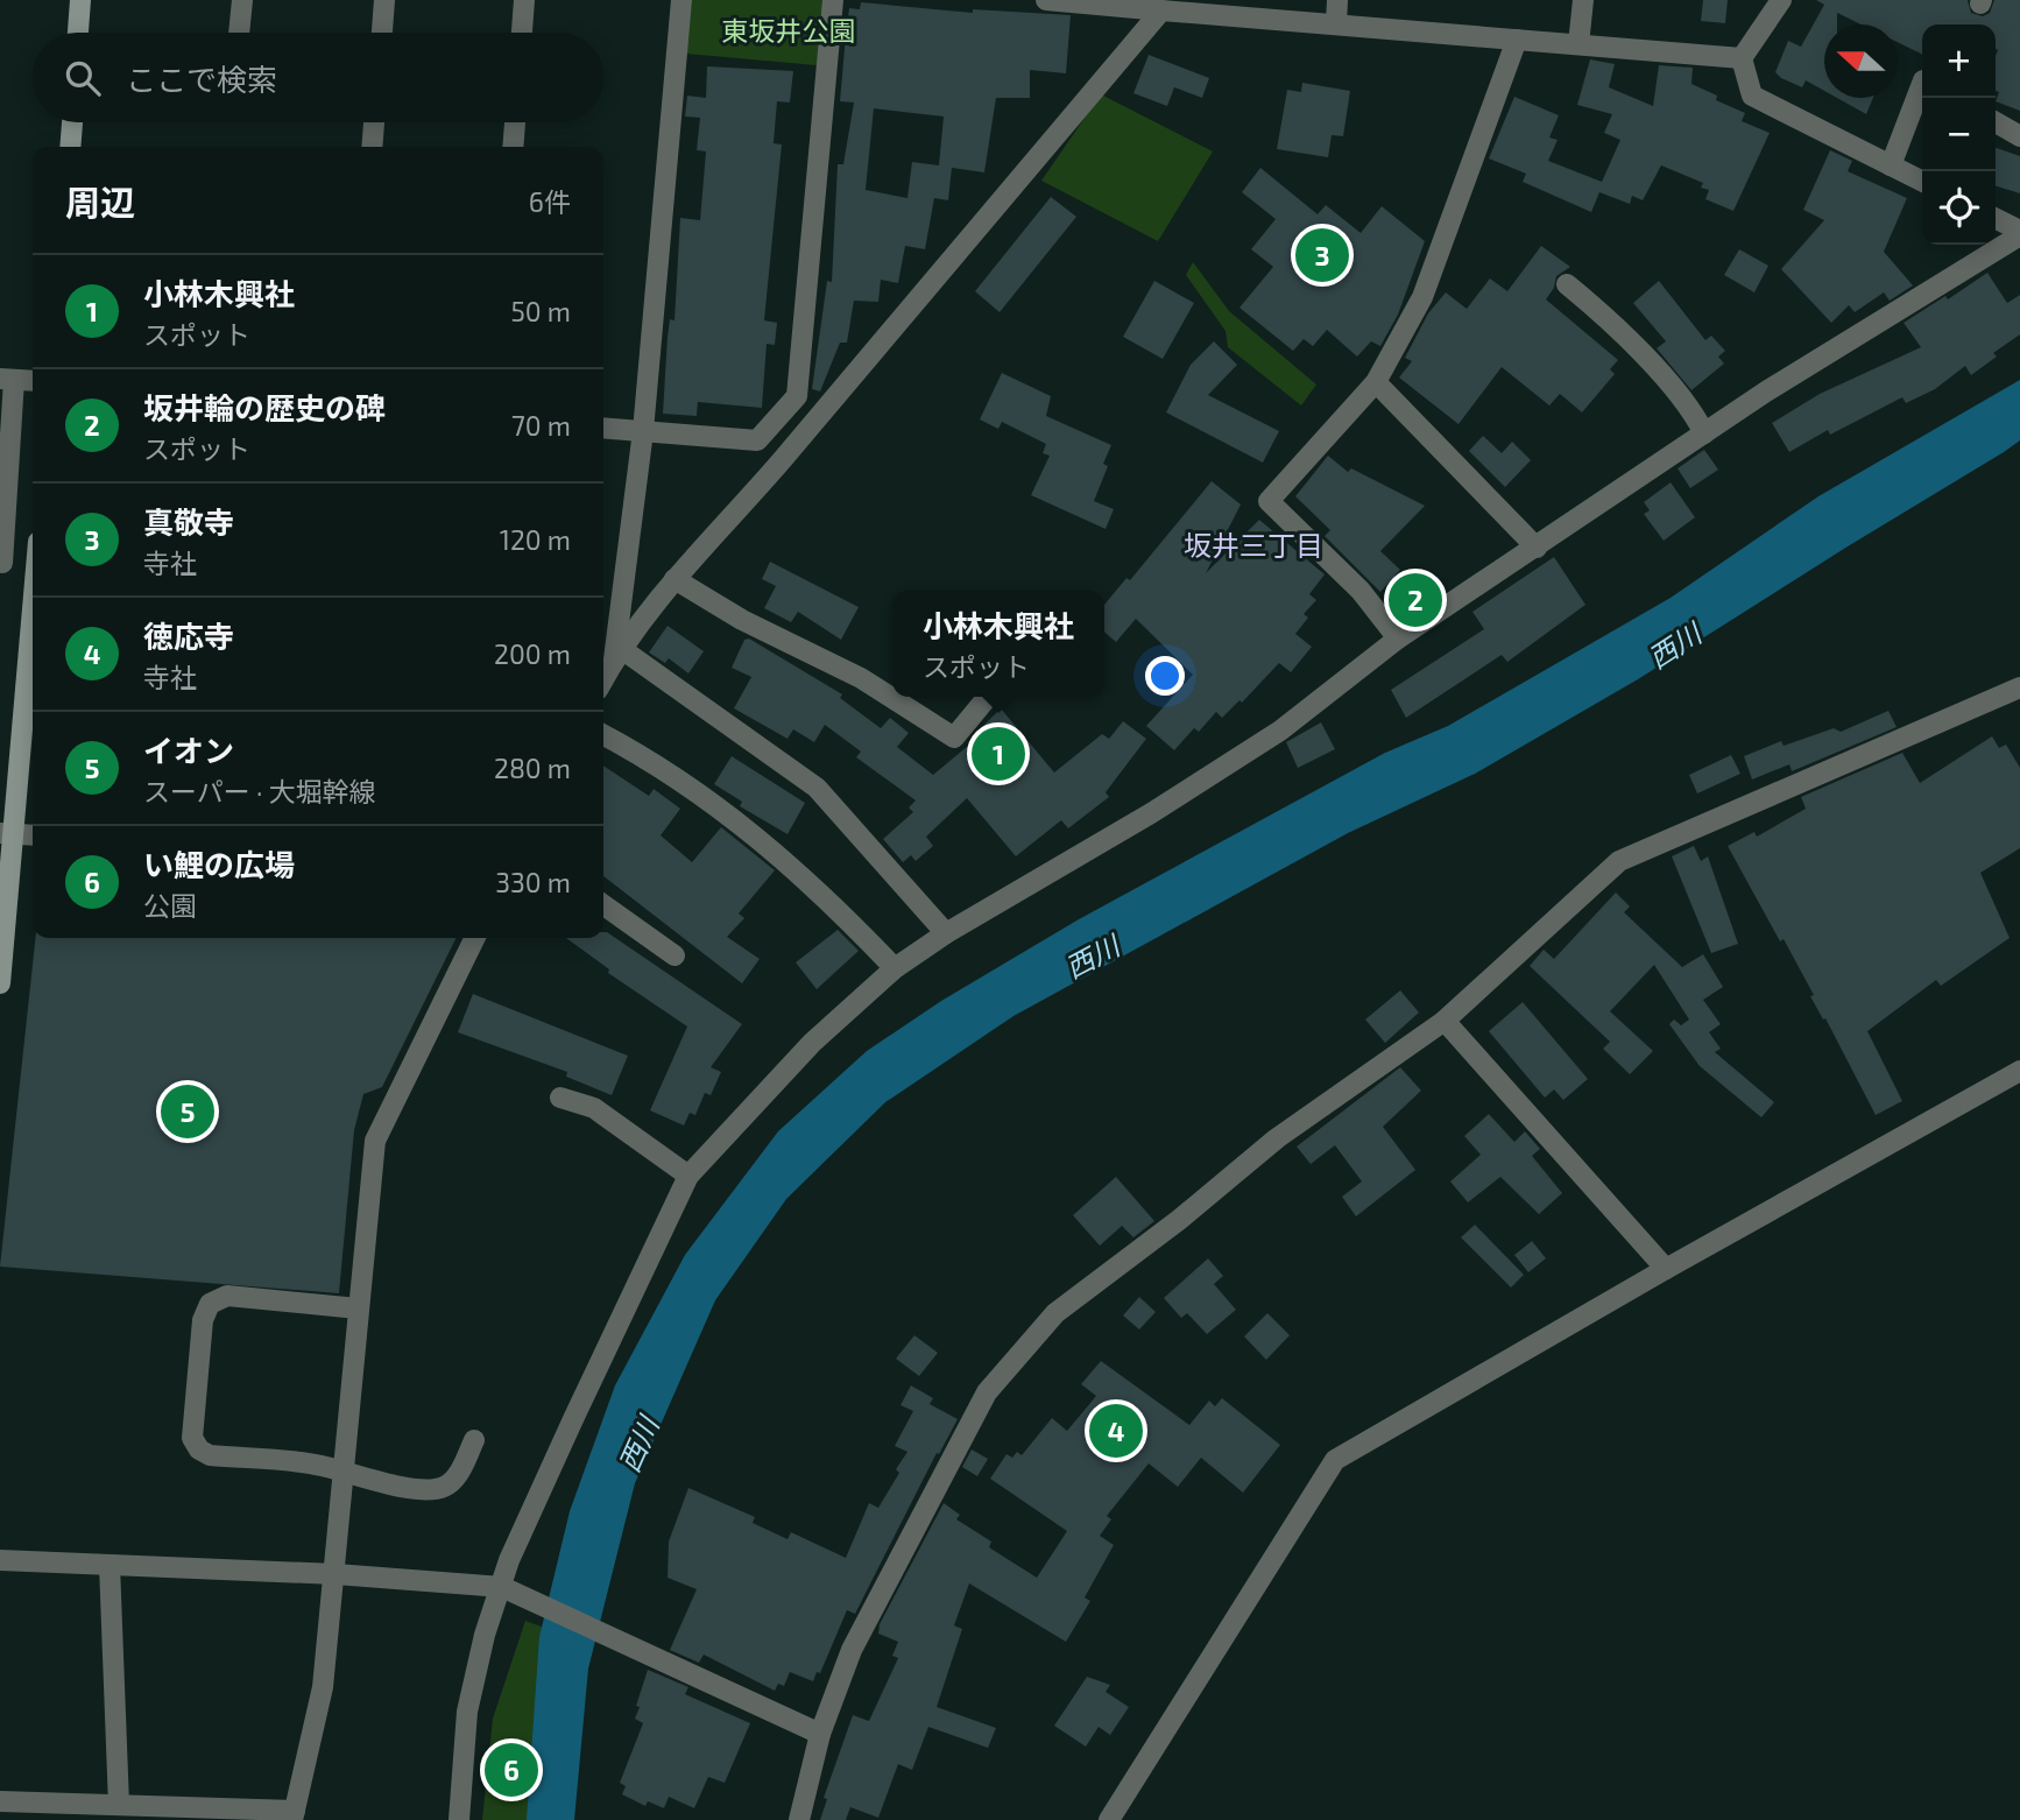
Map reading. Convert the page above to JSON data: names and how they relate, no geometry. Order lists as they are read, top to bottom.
{
  "districts": ["坂井三丁目"],
  "water": ["西川"],
  "parks": ["東坂井公園"],
  "north": "left",
  "page": {
    "map_buttons": ["+", "−"],
    "search": "ここで検索",
    "heading": ["周辺", "6件"],
    "pins": [
      "3",
      "2",
      "1",
      "5",
      "4",
      "6"
    ],
    "list": [
      {
        "mark": "1",
        "name": "小林木興社",
        "note": "スポット",
        "value": "50 m"
      },
      {
        "mark": "2",
        "name": "坂井輪の歴史の碑",
        "note": "スポット",
        "value": "70 m"
      },
      {
        "mark": "3",
        "name": "真敬寺",
        "note": "寺社",
        "value": "120 m"
      },
      {
        "mark": "4",
        "name": "徳応寺",
        "note": "寺社",
        "value": "200 m"
      },
      {
        "mark": "5",
        "name": "イオン",
        "note": "スーパー · 大堀幹線",
        "value": "280 m"
      },
      {
        "mark": "6",
        "name": "い鯉の広場",
        "note": "公園",
        "value": "330 m"
      }
    ],
    "popup": ["小林木興社", "スポット"]
  }
}
